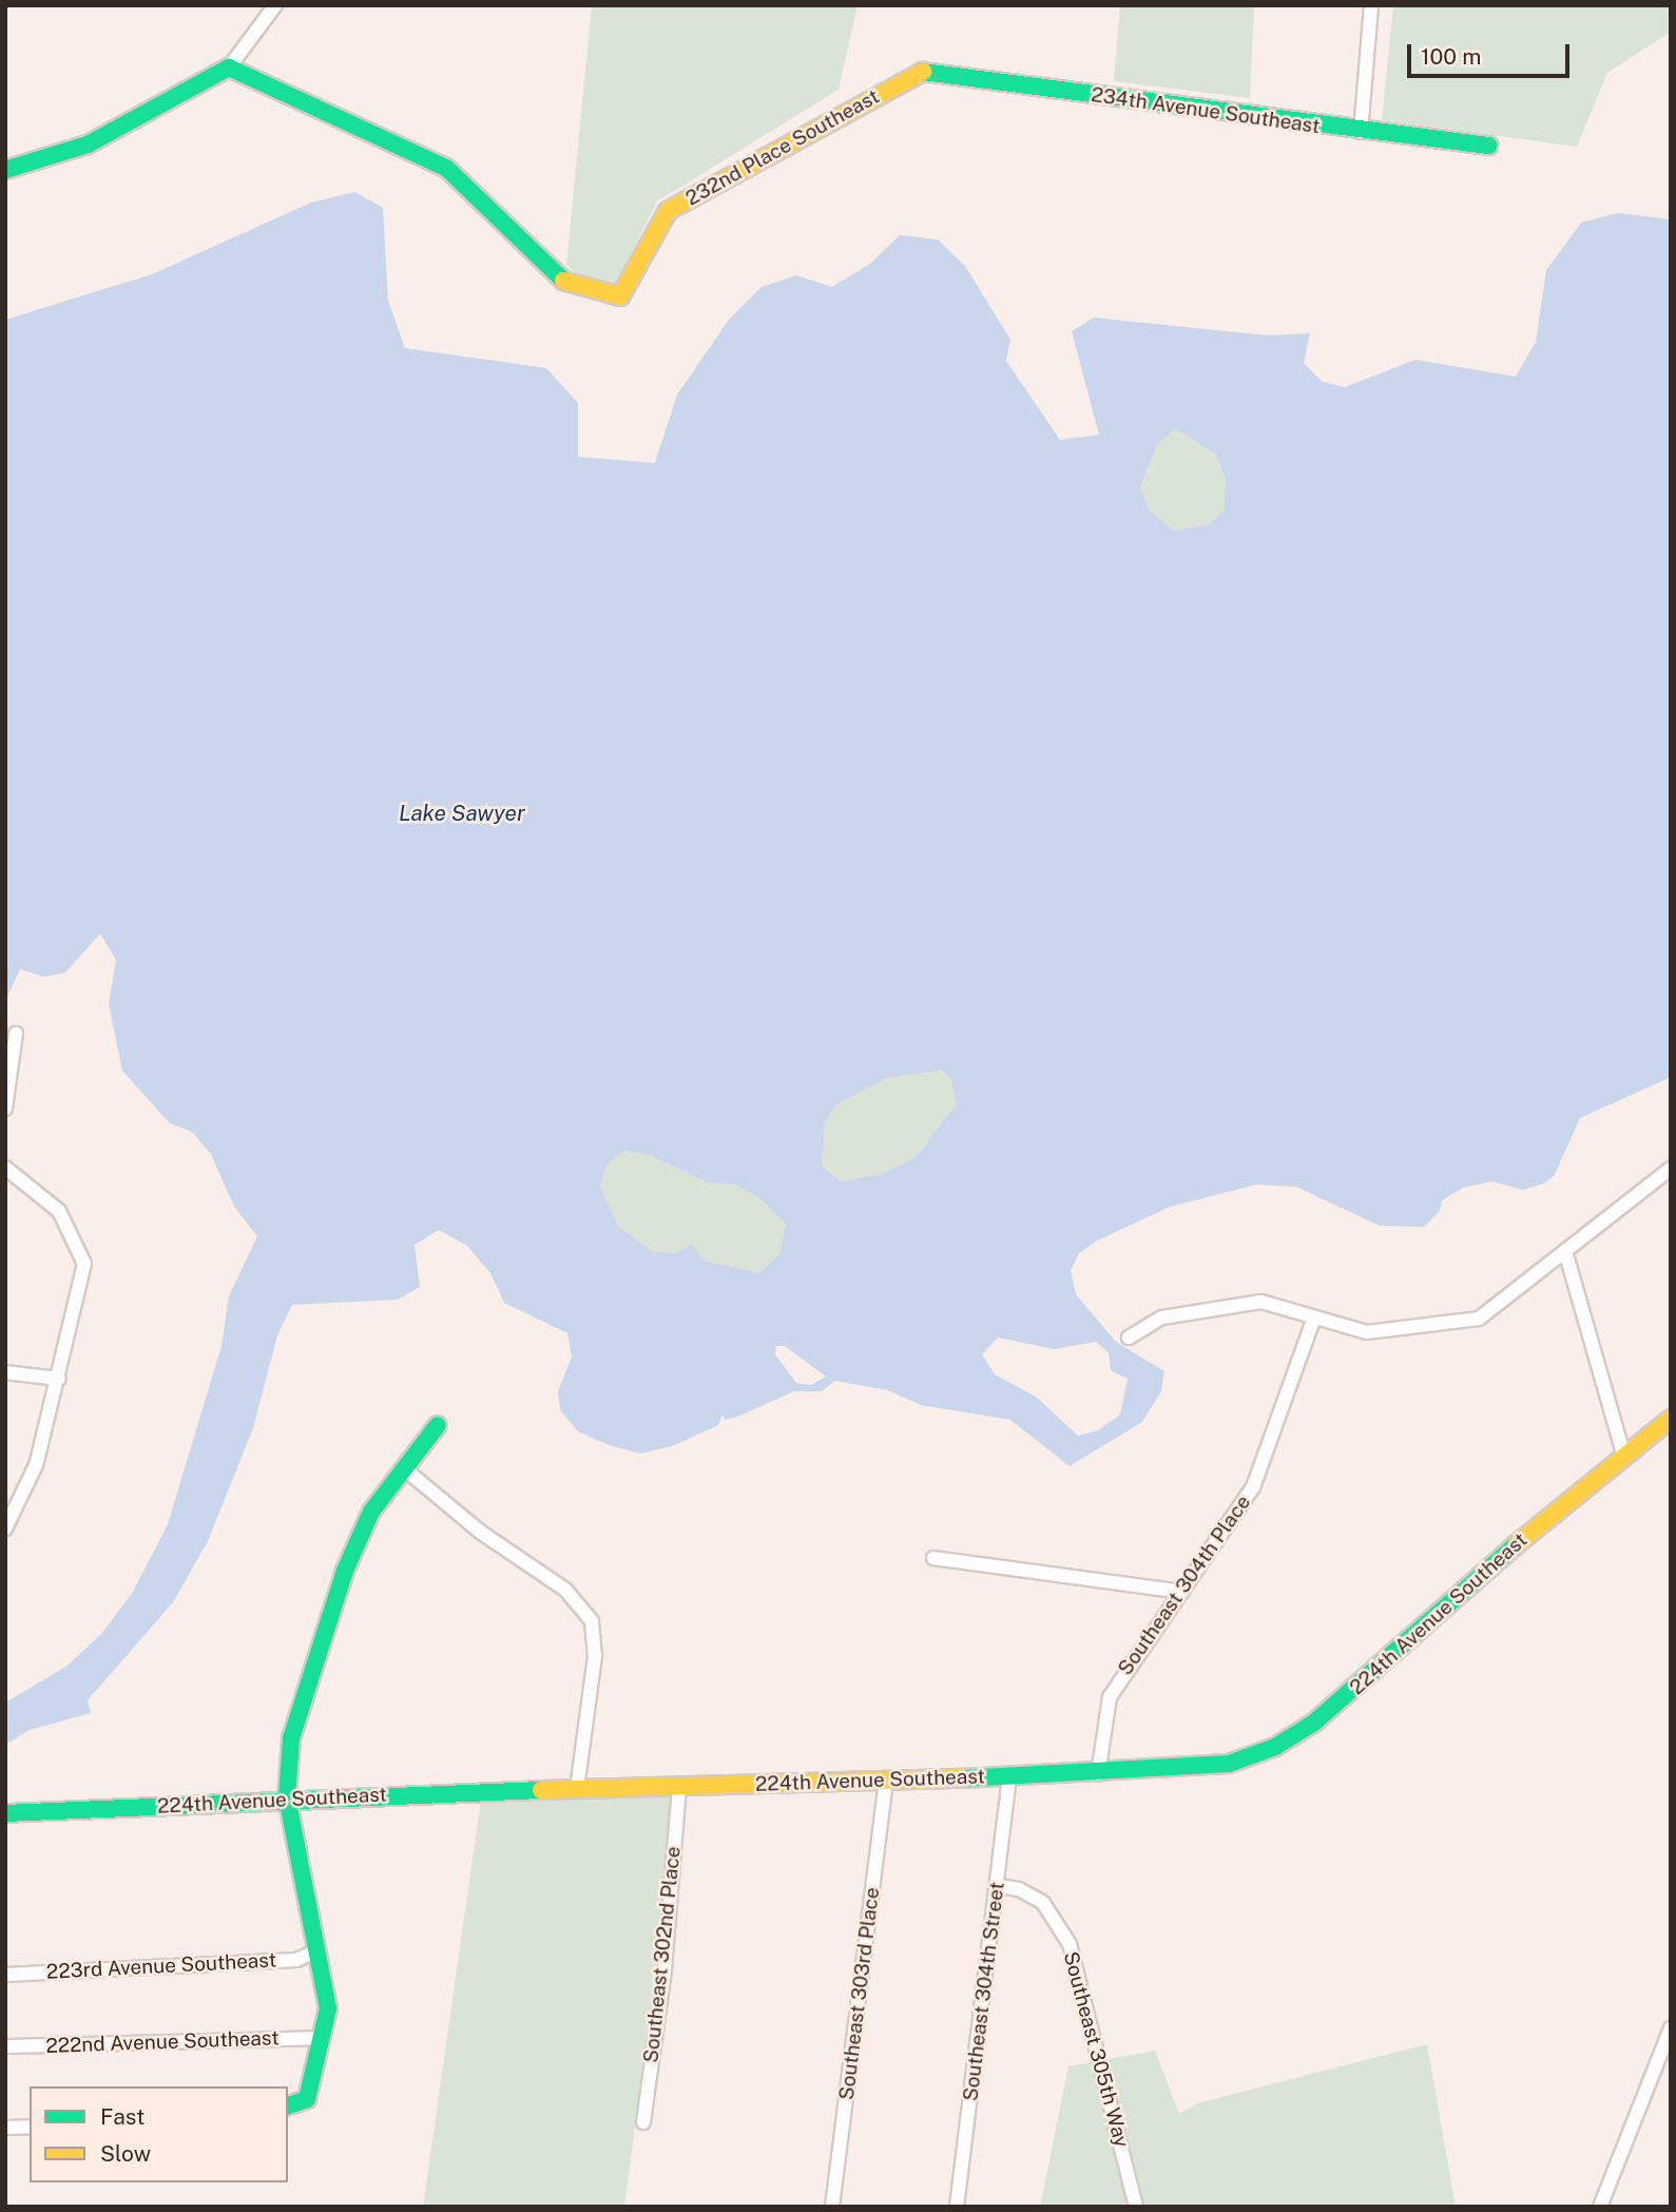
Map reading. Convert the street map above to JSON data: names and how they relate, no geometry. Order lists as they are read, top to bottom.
{
  "streets": {
    "street": [
      "234th Avenue Southeast",
      "232nd Place Southeast",
      "Southeast 304th Place",
      "224th Avenue Southeast",
      "Southeast 302nd Place",
      "223rd Avenue Southeast",
      "Southeast 304th Street",
      "Southeast 303rd Place",
      "222nd Avenue Southeast",
      "Southeast 305th Way"
    ]
  },
  "crossings": [
    ["234th Avenue Southeast", "232nd Place Southeast"],
    ["Southeast 304th Place", "224th Avenue Southeast"],
    ["224th Avenue Southeast", "Southeast 302nd Place"],
    ["224th Avenue Southeast", "Southeast 304th Street"],
    ["224th Avenue Southeast", "Southeast 303rd Place"],
    ["Southeast 304th Street", "Southeast 305th Way"]
  ],
  "water": ["Lake Sawyer"],
  "legend": ["Fast", "Slow"],
  "scale_bar": "100 m"
}
